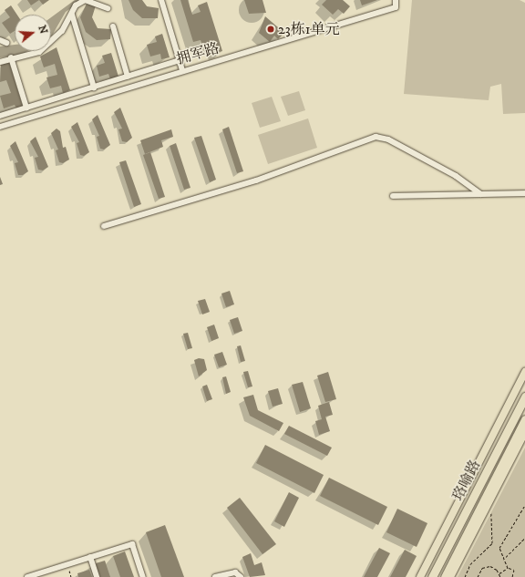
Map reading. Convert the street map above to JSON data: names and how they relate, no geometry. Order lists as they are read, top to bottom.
{
  "streets": {
    "highway": ["珞喻路"],
    "street": ["拥军路"]
  },
  "places": ["23栋1单元"],
  "north": "right"
}
